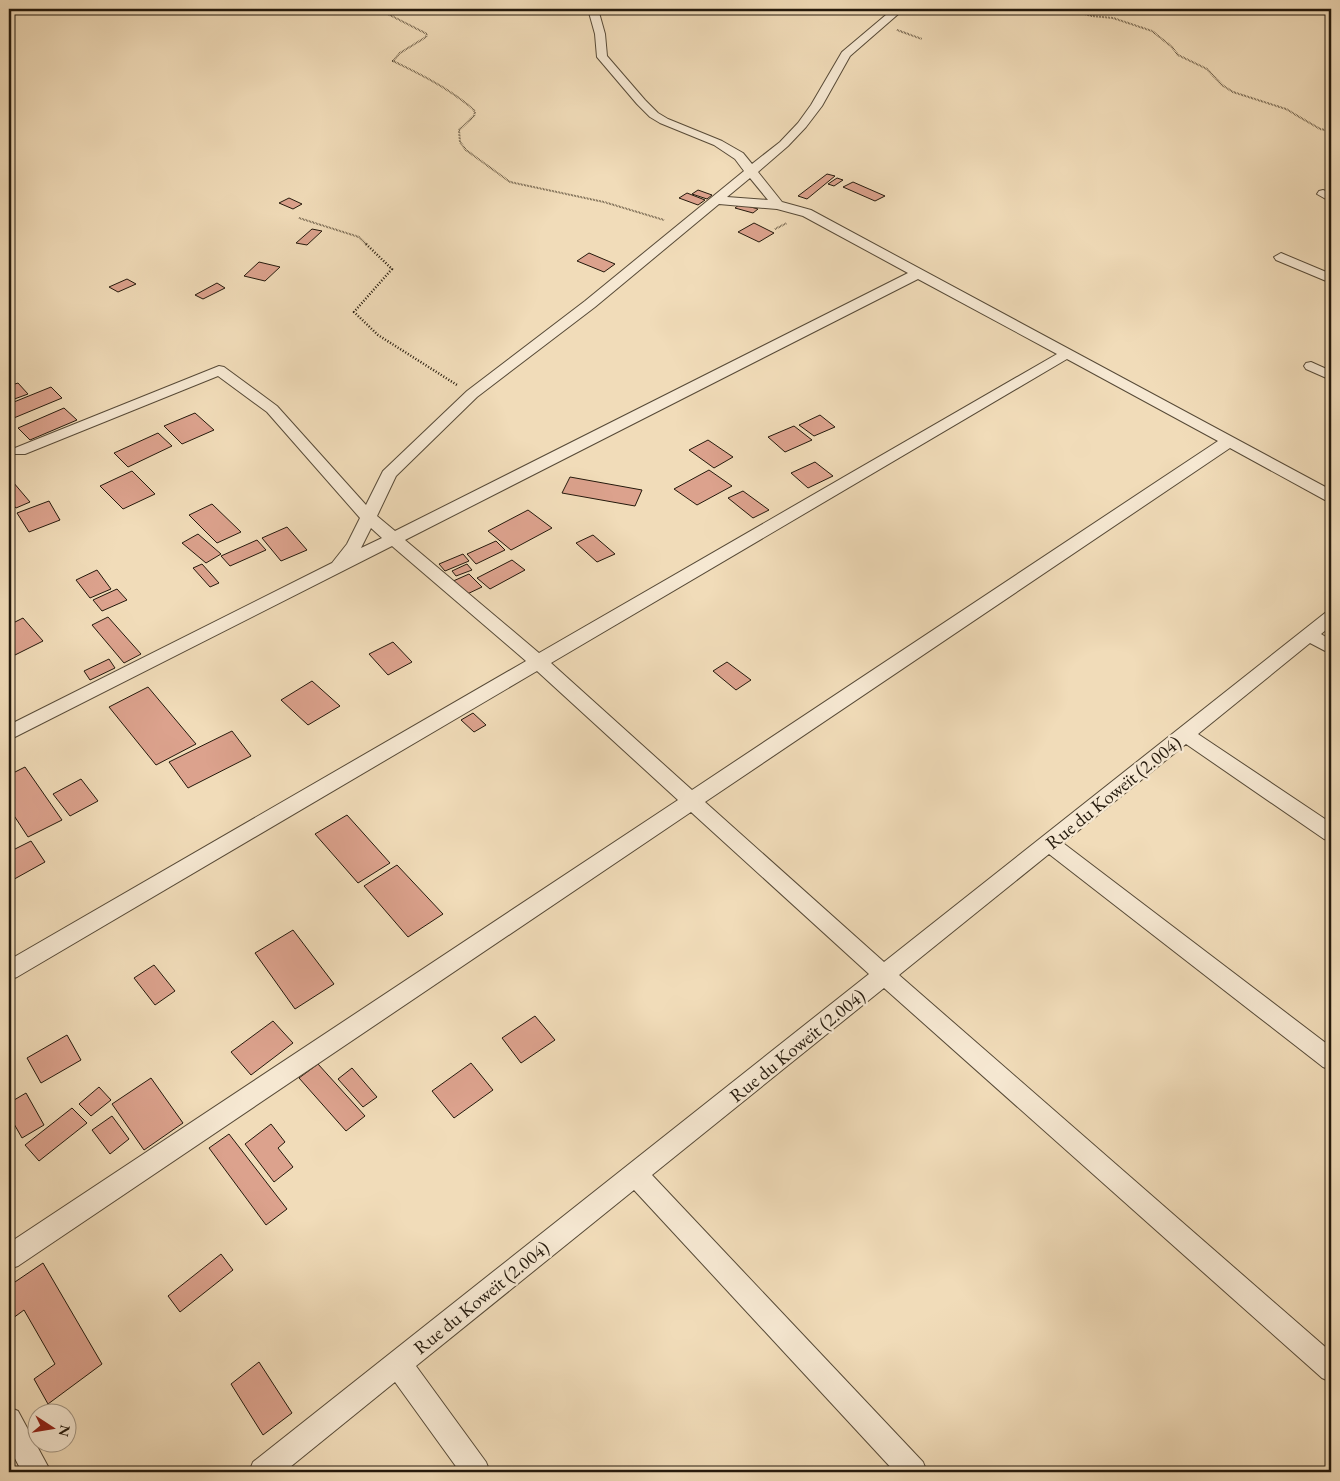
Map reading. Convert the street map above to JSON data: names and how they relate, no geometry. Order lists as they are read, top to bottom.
{
  "streets": {
    "street": ["Rue du Koweït (2.004)"]
  },
  "north": "right"
}
